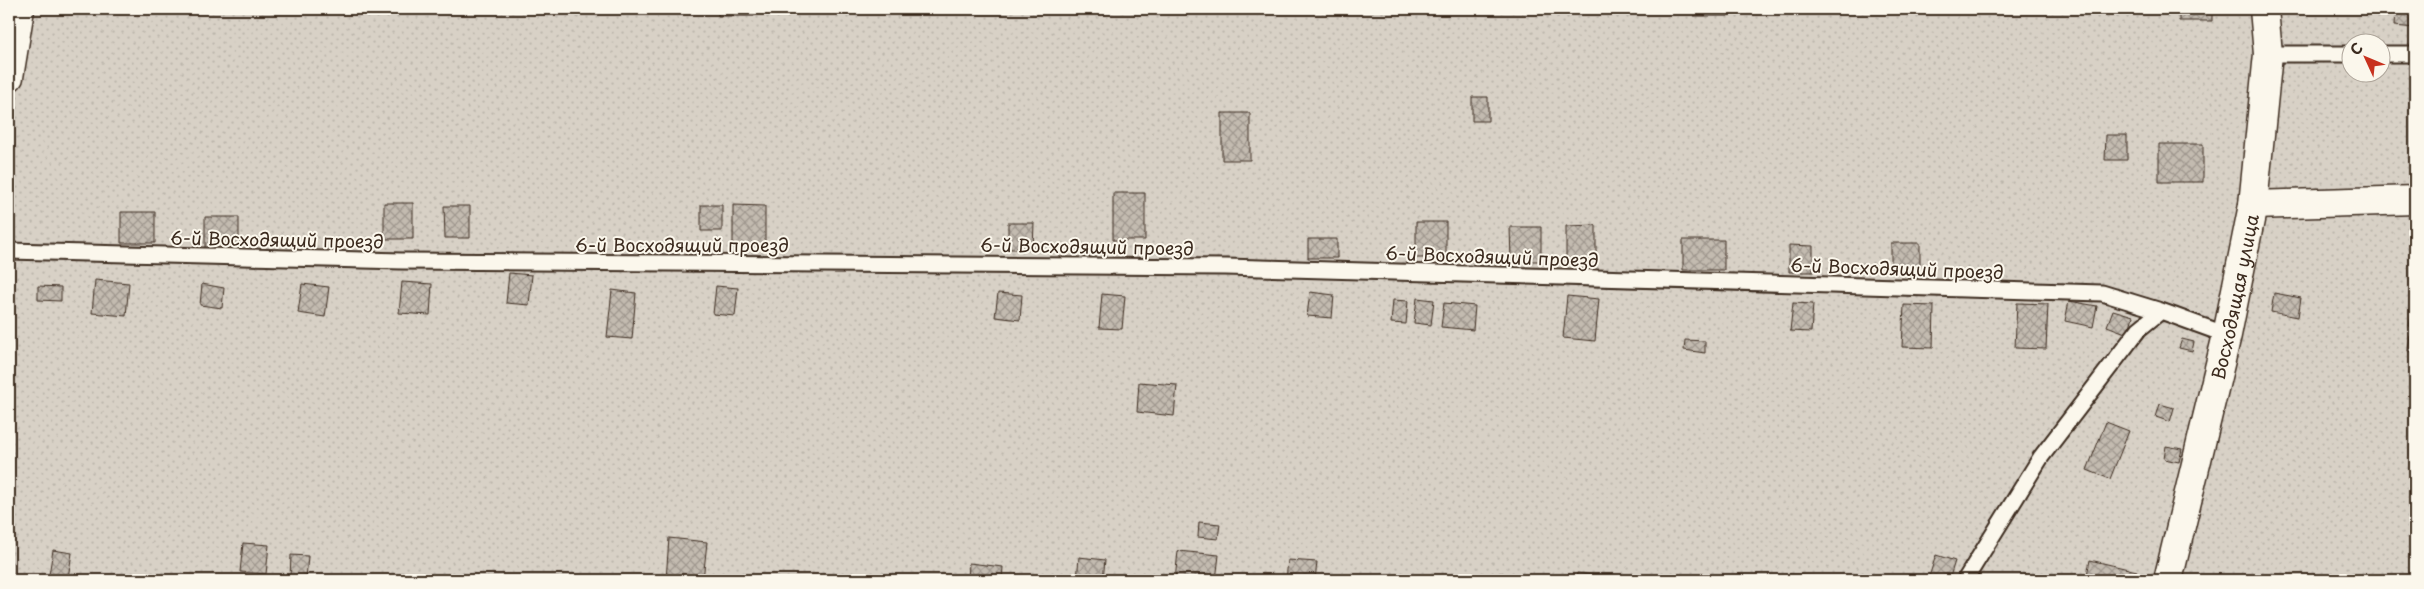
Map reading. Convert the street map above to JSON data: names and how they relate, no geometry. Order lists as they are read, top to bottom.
{
  "streets": {
    "street": ["Восходящая улица"],
    "lane": ["6-й Восходящий проезд"]
  },
  "crossings": [
    ["6-й Восходящий проезд", "Восходящая улица"]
  ],
  "north": "top left"
}
